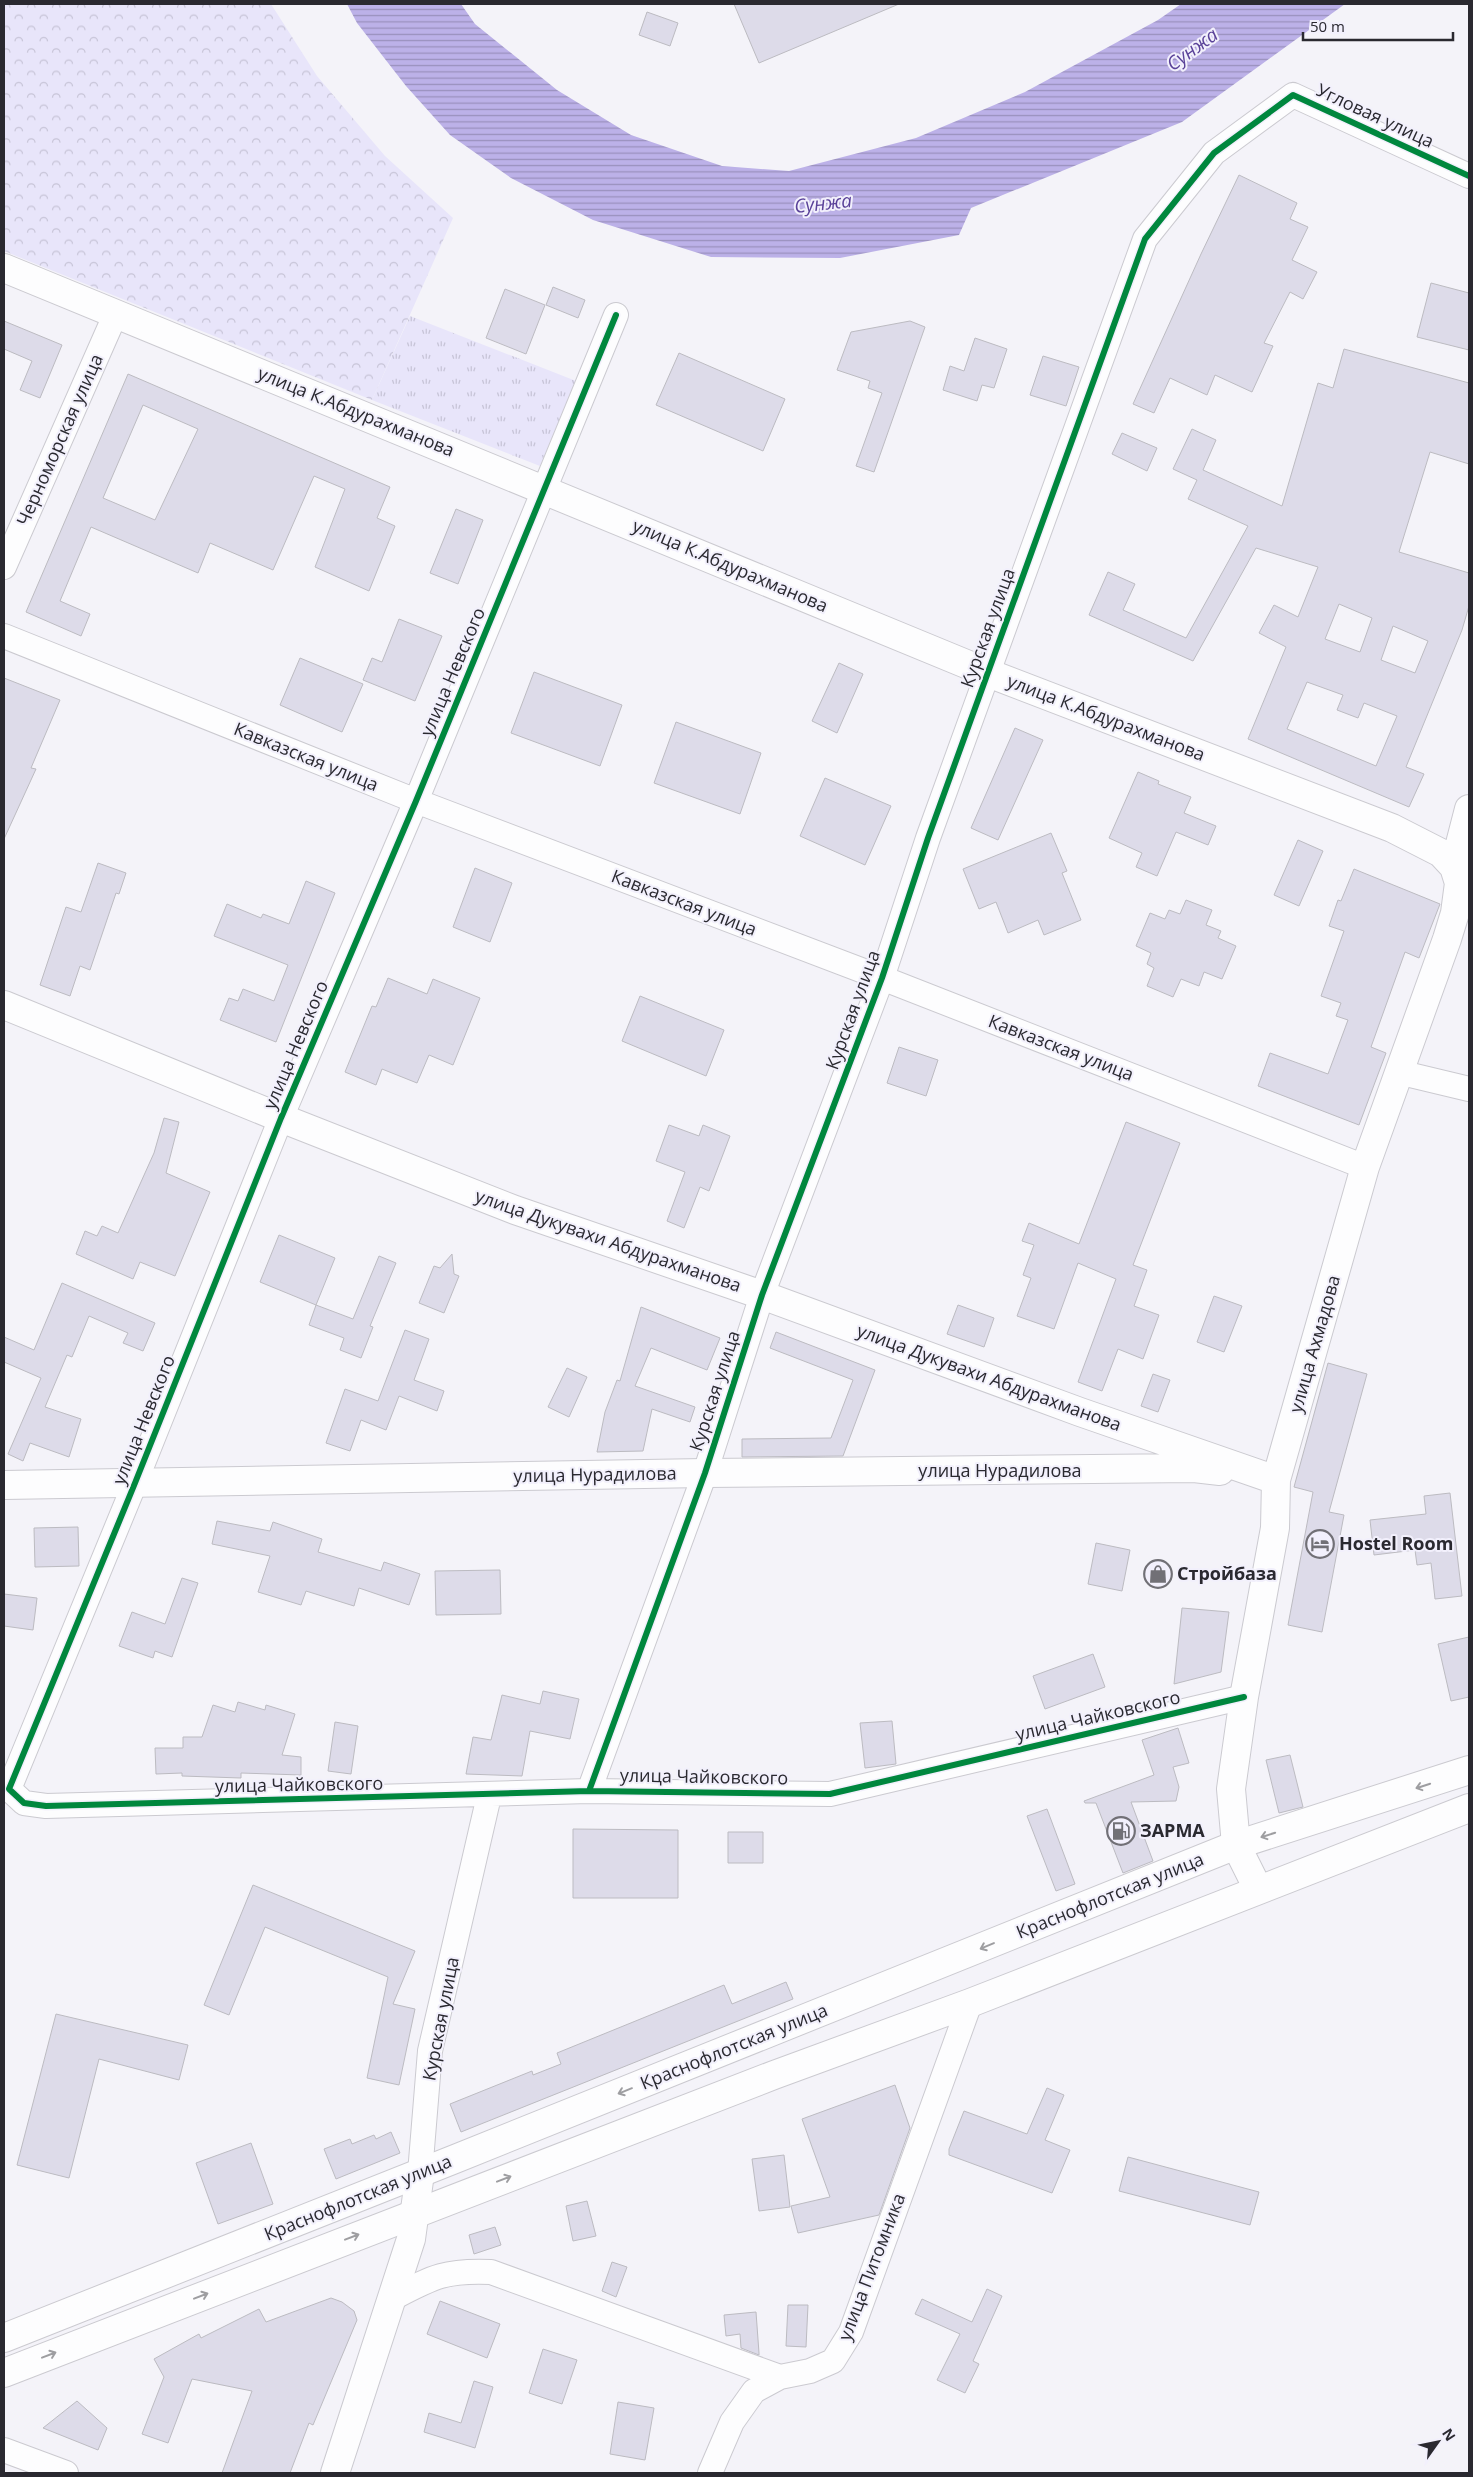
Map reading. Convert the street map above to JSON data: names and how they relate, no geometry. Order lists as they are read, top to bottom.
{
  "streets": {
    "street": [
      "Угловая улица",
      "улица К.Абдурахманова",
      "Черноморская улица",
      "Курская улица",
      "улица Невского",
      "Кавказская улица",
      "улица Дукувахи Абдурахманова",
      "улица Ахмадова",
      "улица Нурадилова",
      "улица Чайковского",
      "Краснофлотская улица",
      "улица Питомника"
    ]
  },
  "crossings": [
    ["Угловая улица", "Курская улица"],
    ["улица К.Абдурахманова", "Черноморская улица"],
    ["улица К.Абдурахманова", "Курская улица"],
    ["улица К.Абдурахманова", "улица Невского"],
    ["улица К.Абдурахманова", "улица Ахмадова"],
    ["Курская улица", "Кавказская улица"],
    ["Курская улица", "улица Дукувахи Абдурахманова"],
    ["Курская улица", "улица Нурадилова"],
    ["Курская улица", "улица Чайковского"],
    ["Курская улица", "Краснофлотская улица"],
    ["улица Невского", "Кавказская улица"],
    ["улица Невского", "улица Дукувахи Абдурахманова"],
    ["улица Невского", "улица Нурадилова"],
    ["улица Невского", "улица Чайковского"],
    ["Кавказская улица", "улица Ахмадова"],
    ["улица Дукувахи Абдурахманова", "улица Ахмадова"],
    ["улица Дукувахи Абдурахманова", "улица Нурадилова"],
    ["улица Ахмадова", "улица Нурадилова"],
    ["улица Ахмадова", "улица Чайковского"],
    ["улица Ахмадова", "Краснофлотская улица"],
    ["Краснофлотская улица", "улица Питомника"]
  ],
  "water": ["Сунжа"],
  "places": {
    "hotel": ["Hostel Room"],
    "shop": ["Стройбаза"],
    "fuel station": ["ЗАРМА"]
  },
  "scale_bar": "50 m",
  "north": "top right"
}
